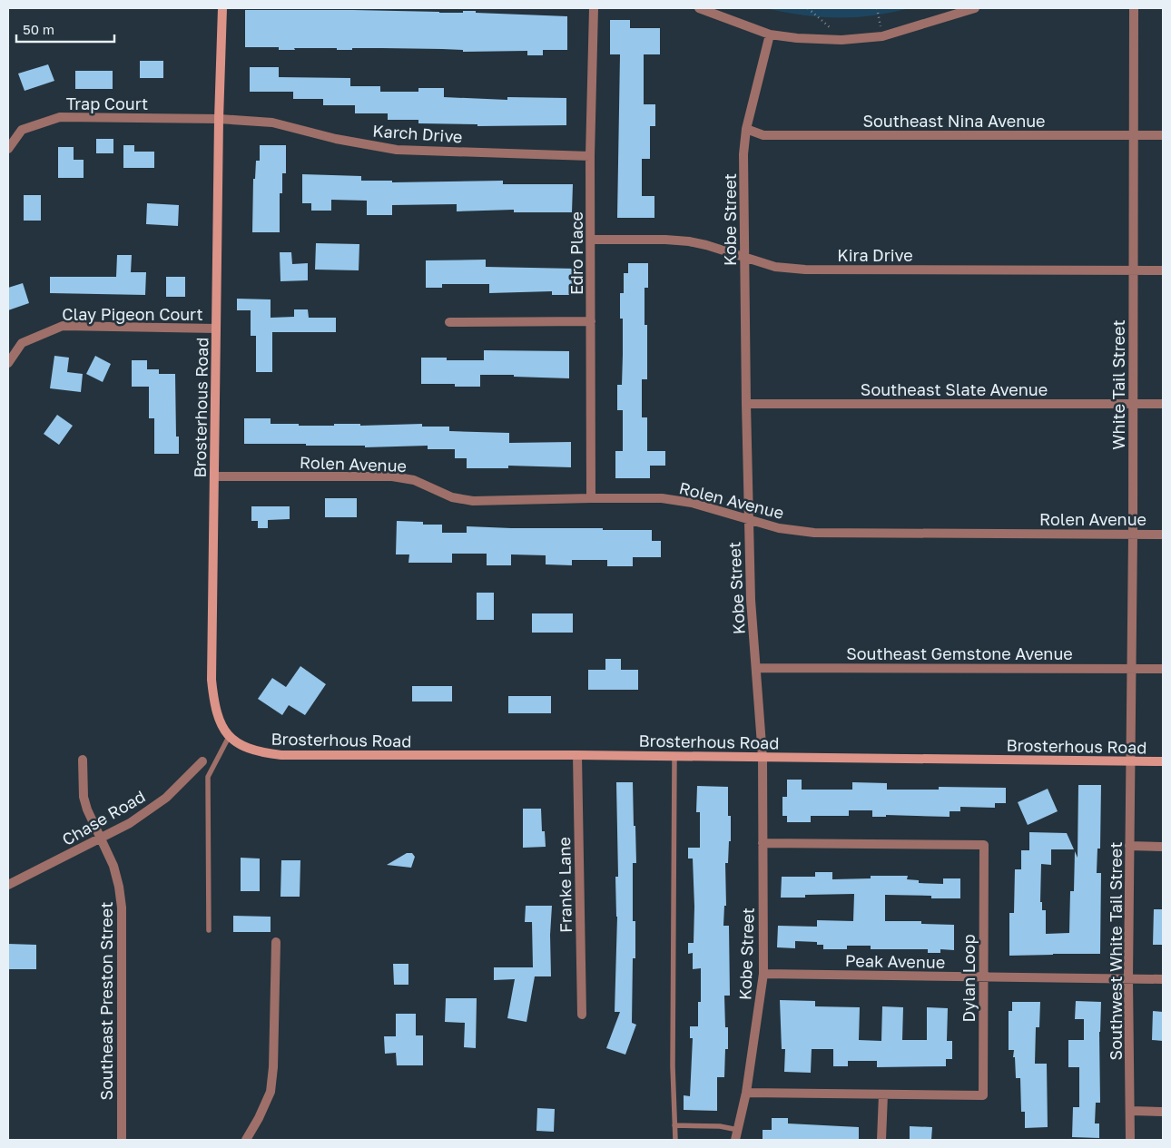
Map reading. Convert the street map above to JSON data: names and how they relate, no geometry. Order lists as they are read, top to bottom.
{
  "streets": {
    "street": [
      "Trap Court",
      "Southeast Nina Avenue",
      "Karch Drive",
      "Kobe Street",
      "Edro Place",
      "Kira Drive",
      "Clay Pigeon Court",
      "White Tail Street",
      "Southeast Slate Avenue",
      "Brosterhous Road",
      "Rolen Avenue",
      "Southeast Gemstone Avenue",
      "Chase Road",
      "Franke Lane",
      "Southwest White Tail Street",
      "Peak Avenue",
      "Dylan Loop",
      "Southeast Preston Street"
    ]
  },
  "crossings": [
    ["Trap Court", "Karch Drive"],
    ["Trap Court", "Brosterhous Road"],
    ["Southeast Nina Avenue", "Kobe Street"],
    ["Southeast Nina Avenue", "White Tail Street"],
    ["Karch Drive", "Edro Place"],
    ["Karch Drive", "Brosterhous Road"],
    ["Kobe Street", "Kira Drive"],
    ["Kobe Street", "Southeast Slate Avenue"],
    ["Kobe Street", "Brosterhous Road"],
    ["Kobe Street", "Rolen Avenue"],
    ["Kobe Street", "Southeast Gemstone Avenue"],
    ["Kobe Street", "Peak Avenue"],
    ["Kobe Street", "Dylan Loop"],
    ["Edro Place", "Kira Drive"],
    ["Edro Place", "Rolen Avenue"],
    ["Kira Drive", "White Tail Street"],
    ["Clay Pigeon Court", "Brosterhous Road"],
    ["White Tail Street", "Southeast Slate Avenue"],
    ["White Tail Street", "Brosterhous Road"],
    ["White Tail Street", "Rolen Avenue"],
    ["White Tail Street", "Southeast Gemstone Avenue"],
    ["White Tail Street", "Southwest White Tail Street"],
    ["Brosterhous Road", "Rolen Avenue"],
    ["Brosterhous Road", "Franke Lane"],
    ["Brosterhous Road", "Southwest White Tail Street"],
    ["Chase Road", "Southeast Preston Street"],
    ["Southwest White Tail Street", "Peak Avenue"],
    ["Peak Avenue", "Dylan Loop"]
  ],
  "scale_bar": "50 m"
}
